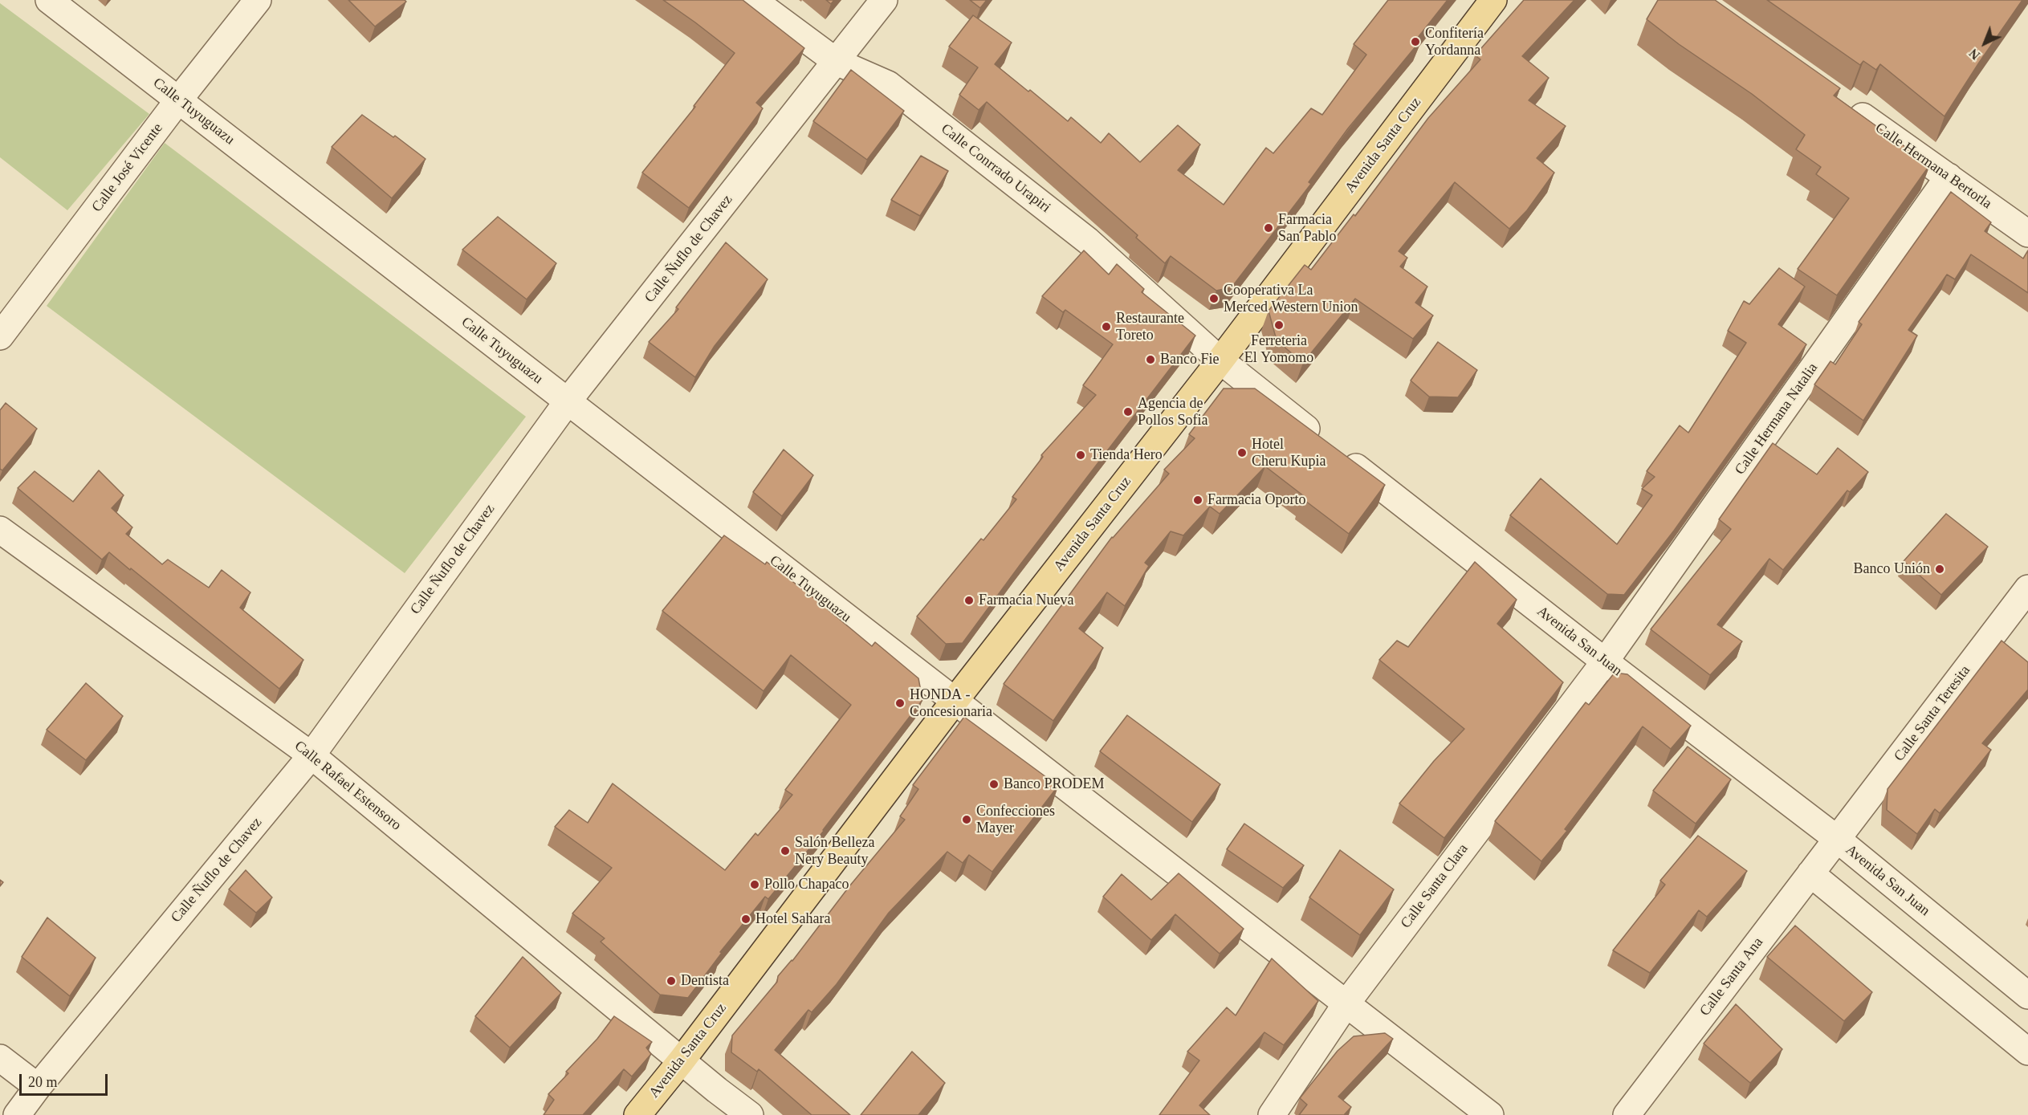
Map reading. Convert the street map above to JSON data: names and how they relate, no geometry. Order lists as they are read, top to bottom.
{
  "streets": {
    "main road": ["Avenida Santa Cruz"],
    "street": [
      "Calle Tuyuguazu",
      "Calle Hermana Bertorla",
      "Calle José Vicente",
      "Calle Conrrado Urapiri",
      "Calle Ñuflo de Chavez",
      "Calle Hermana Natalia",
      "Avenida San Juan",
      "Calle Santa Teresita",
      "Calle Rafael Estensoro",
      "Calle Santa Clara",
      "Calle Santa Ana"
    ]
  },
  "crossings": [
    ["Calle Tuyuguazu", "Avenida Santa Cruz"],
    ["Calle Tuyuguazu", "Calle José Vicente"],
    ["Calle Tuyuguazu", "Calle Ñuflo de Chavez"],
    ["Calle Tuyuguazu", "Calle Santa Clara"],
    ["Avenida Santa Cruz", "Calle Conrrado Urapiri"],
    ["Avenida Santa Cruz", "Avenida San Juan"],
    ["Avenida Santa Cruz", "Calle Rafael Estensoro"],
    ["Calle Hermana Bertorla", "Calle Hermana Natalia"],
    ["Calle Conrrado Urapiri", "Calle Ñuflo de Chavez"],
    ["Calle Conrrado Urapiri", "Avenida San Juan"],
    ["Calle Ñuflo de Chavez", "Calle Rafael Estensoro"],
    ["Calle Hermana Natalia", "Avenida San Juan"],
    ["Calle Hermana Natalia", "Calle Santa Clara"],
    ["Avenida San Juan", "Calle Santa Teresita"],
    ["Avenida San Juan", "Calle Santa Clara"],
    ["Avenida San Juan", "Calle Santa Ana"],
    ["Calle Santa Teresita", "Calle Santa Ana"]
  ],
  "places": [
    "Confitería Yordanna",
    "Farmacia San Pablo",
    "Cooperativa La Merced Western Union",
    "Ferreteria El Yomomo",
    "Restaurante Toreto",
    "Banco Fie",
    "Agencia de Pollos Sofia",
    "Hotel Cheru Kupia",
    "Tienda Hero",
    "Farmacia Oporto",
    "Banco Unión",
    "Farmacia Nueva",
    "HONDA - Concesionaria",
    "Banco PRODEM",
    "Confecciones Mayer",
    "Salón Belleza Nery Beauty",
    "Pollo Chapaco",
    "Hotel Sahara",
    "Dentista"
  ],
  "scale_bar": "20 m",
  "north": "bottom left"
}
